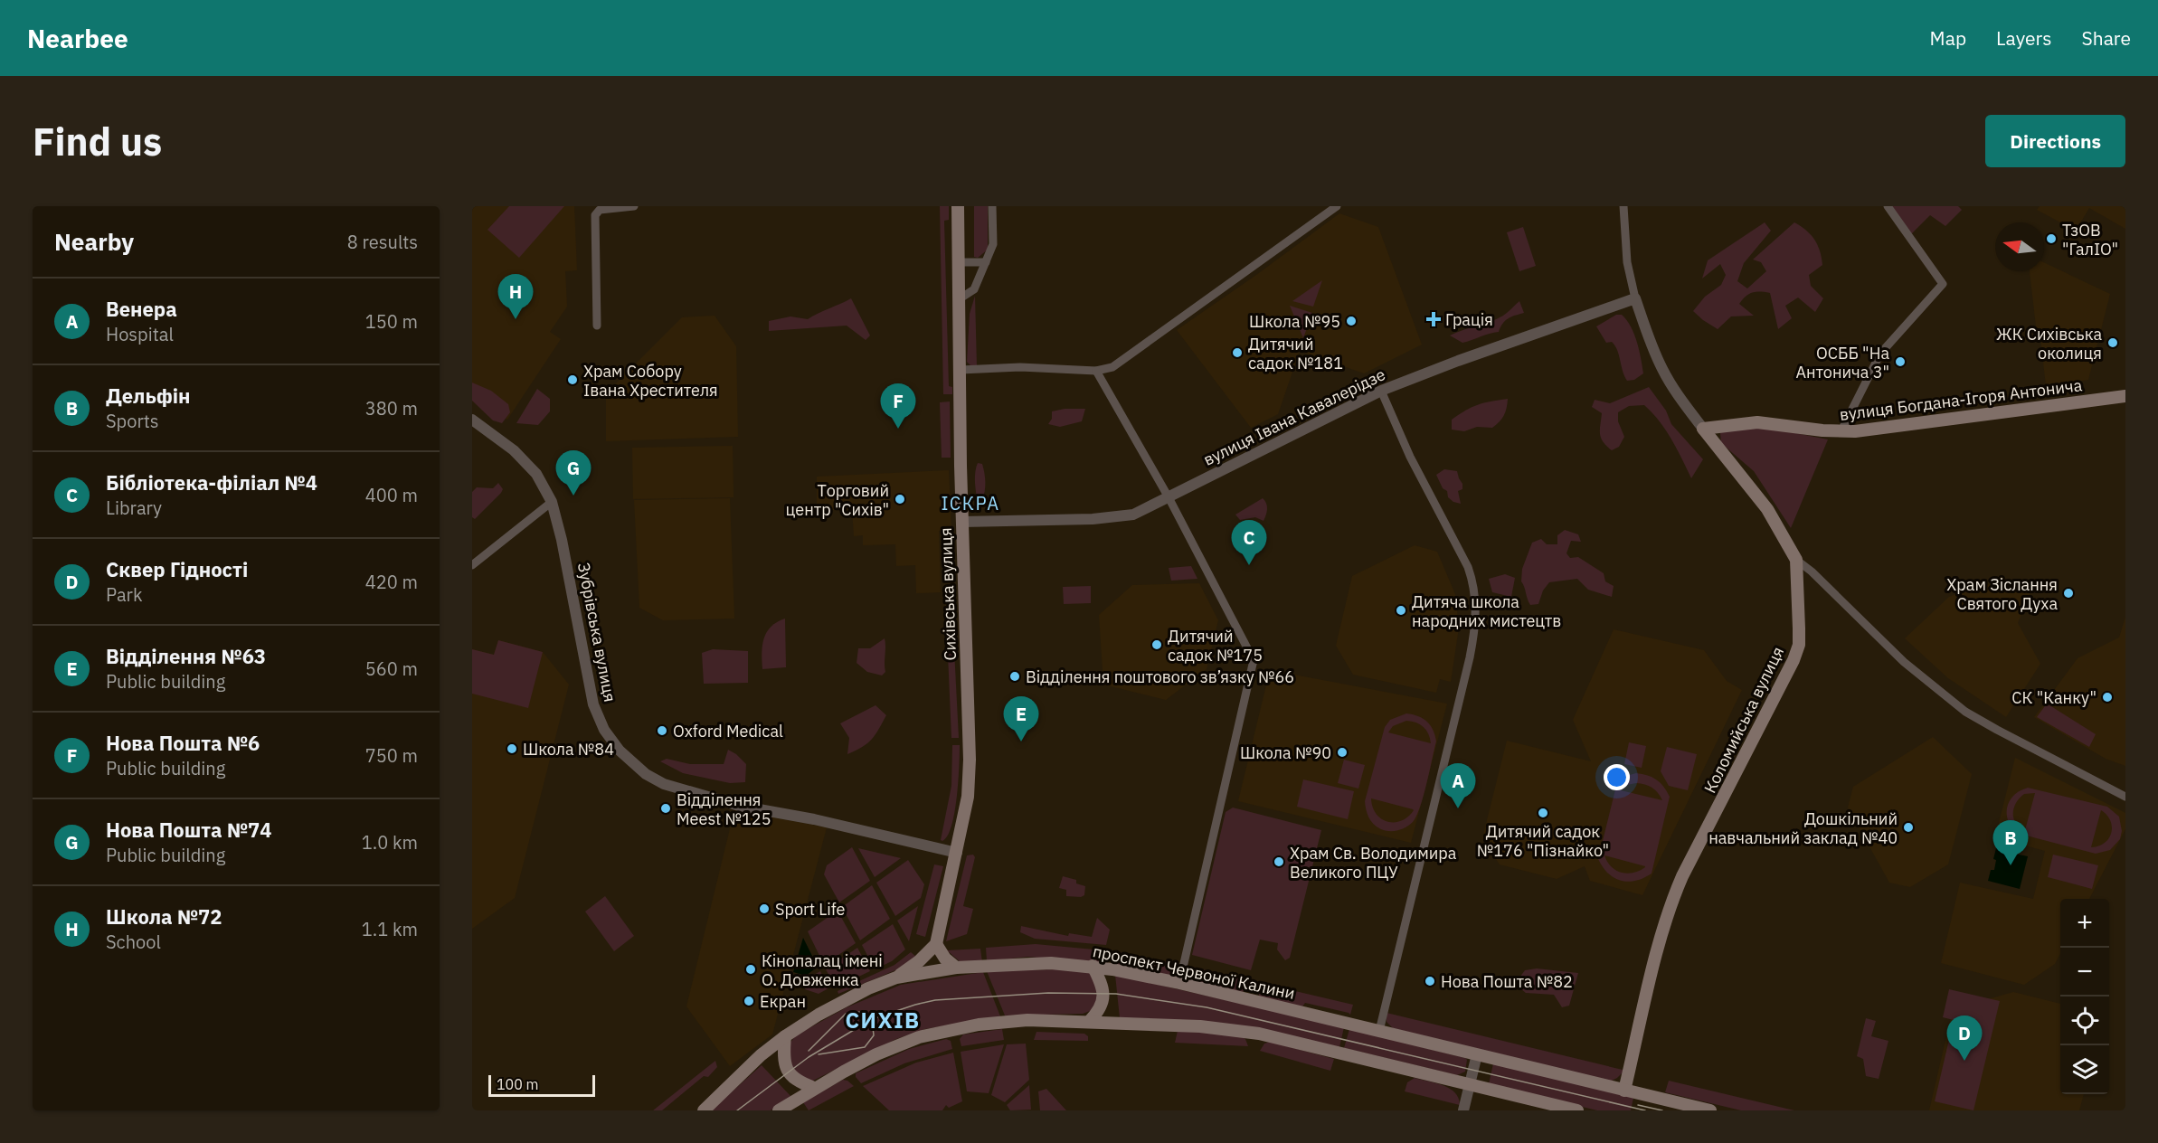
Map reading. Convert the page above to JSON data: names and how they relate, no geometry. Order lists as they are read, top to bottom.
{
  "streets": {
    "main road": [
      "вулиця Богдана-Ігоря Антонича",
      "Сихівська вулиця",
      "Коломийська вулиця",
      "проспект Червоної Калини"
    ],
    "street": ["вулиця Івана Кавалерідзе", "Зубрівська вулиця"]
  },
  "crossings": [
    ["вулиця Богдана-Ігоря Антонича", "Коломийська вулиця"],
    ["вулиця Івана Кавалерідзе", "Сихівська вулиця"],
    ["вулиця Івана Кавалерідзе", "Коломийська вулиця"],
    ["Сихівська вулиця", "Зубрівська вулиця"],
    ["Коломийська вулиця", "проспект Червоної Калини"]
  ],
  "districts": ["ІСКРА", "СИХІВ"],
  "places": {
    "other": [
      "ТзОВ \"ГалІО\"",
      "Школа №95",
      "ЖК Сихівська околиця",
      "Дитячий садок №181",
      "ОСББ \"На Антонича 3\"",
      "Храм Собору Івана Хрестителя",
      "Tорговий центр \"Сихів\"",
      "Храм Зіслання Святого Духа",
      "Дитяча школа народних мистецтв",
      "Дитячий садок №175",
      "Відділення поштового зв’язку №66",
      "СК \"Канку\"",
      "Oxford Medical",
      "Школа №84",
      "Школа №90",
      "Відділення Meest №125",
      "Дитячий садок №176 \"Пізнайко\"",
      "Дошкільний навчальний заклад №40",
      "Храм Св. Володимира Великого ПЦУ",
      "Sport Life",
      "Кінопалац імені О. Довженка",
      "Нова Пошта №82",
      "Екран"
    ],
    "health": ["Грація"]
  },
  "scale_bar": "100 m",
  "north": "left",
  "page": {
    "header": "Nearbee",
    "nav": ["Map", "Layers", "Share"],
    "buttons": "Directions",
    "title": "Find us",
    "heading": ["Nearby", "8 results"],
    "pins": [
      "H",
      "F",
      "G",
      "C",
      "E",
      "A",
      "B",
      "D"
    ],
    "list": [
      {
        "mark": "A",
        "name": "Венера",
        "note": "Hospital",
        "value": "150 m"
      },
      {
        "mark": "B",
        "name": "Дельфін",
        "note": "Sports",
        "value": "380 m"
      },
      {
        "mark": "C",
        "name": "Бібліотека-філіал №4",
        "note": "Library",
        "value": "400 m"
      },
      {
        "mark": "D",
        "name": "Сквер Гідності",
        "note": "Park",
        "value": "420 m"
      },
      {
        "mark": "E",
        "name": "Відділення №63",
        "note": "Public building",
        "value": "560 m"
      },
      {
        "mark": "F",
        "name": "Нова Пошта №6",
        "note": "Public building",
        "value": "750 m"
      },
      {
        "mark": "G",
        "name": "Нова Пошта №74",
        "note": "Public building",
        "value": "1.0 km"
      },
      {
        "mark": "H",
        "name": "Школа №72",
        "note": "School",
        "value": "1.1 km"
      }
    ],
    "map_buttons": ["+", "−"],
    "scale": "100 m"
  }
}
